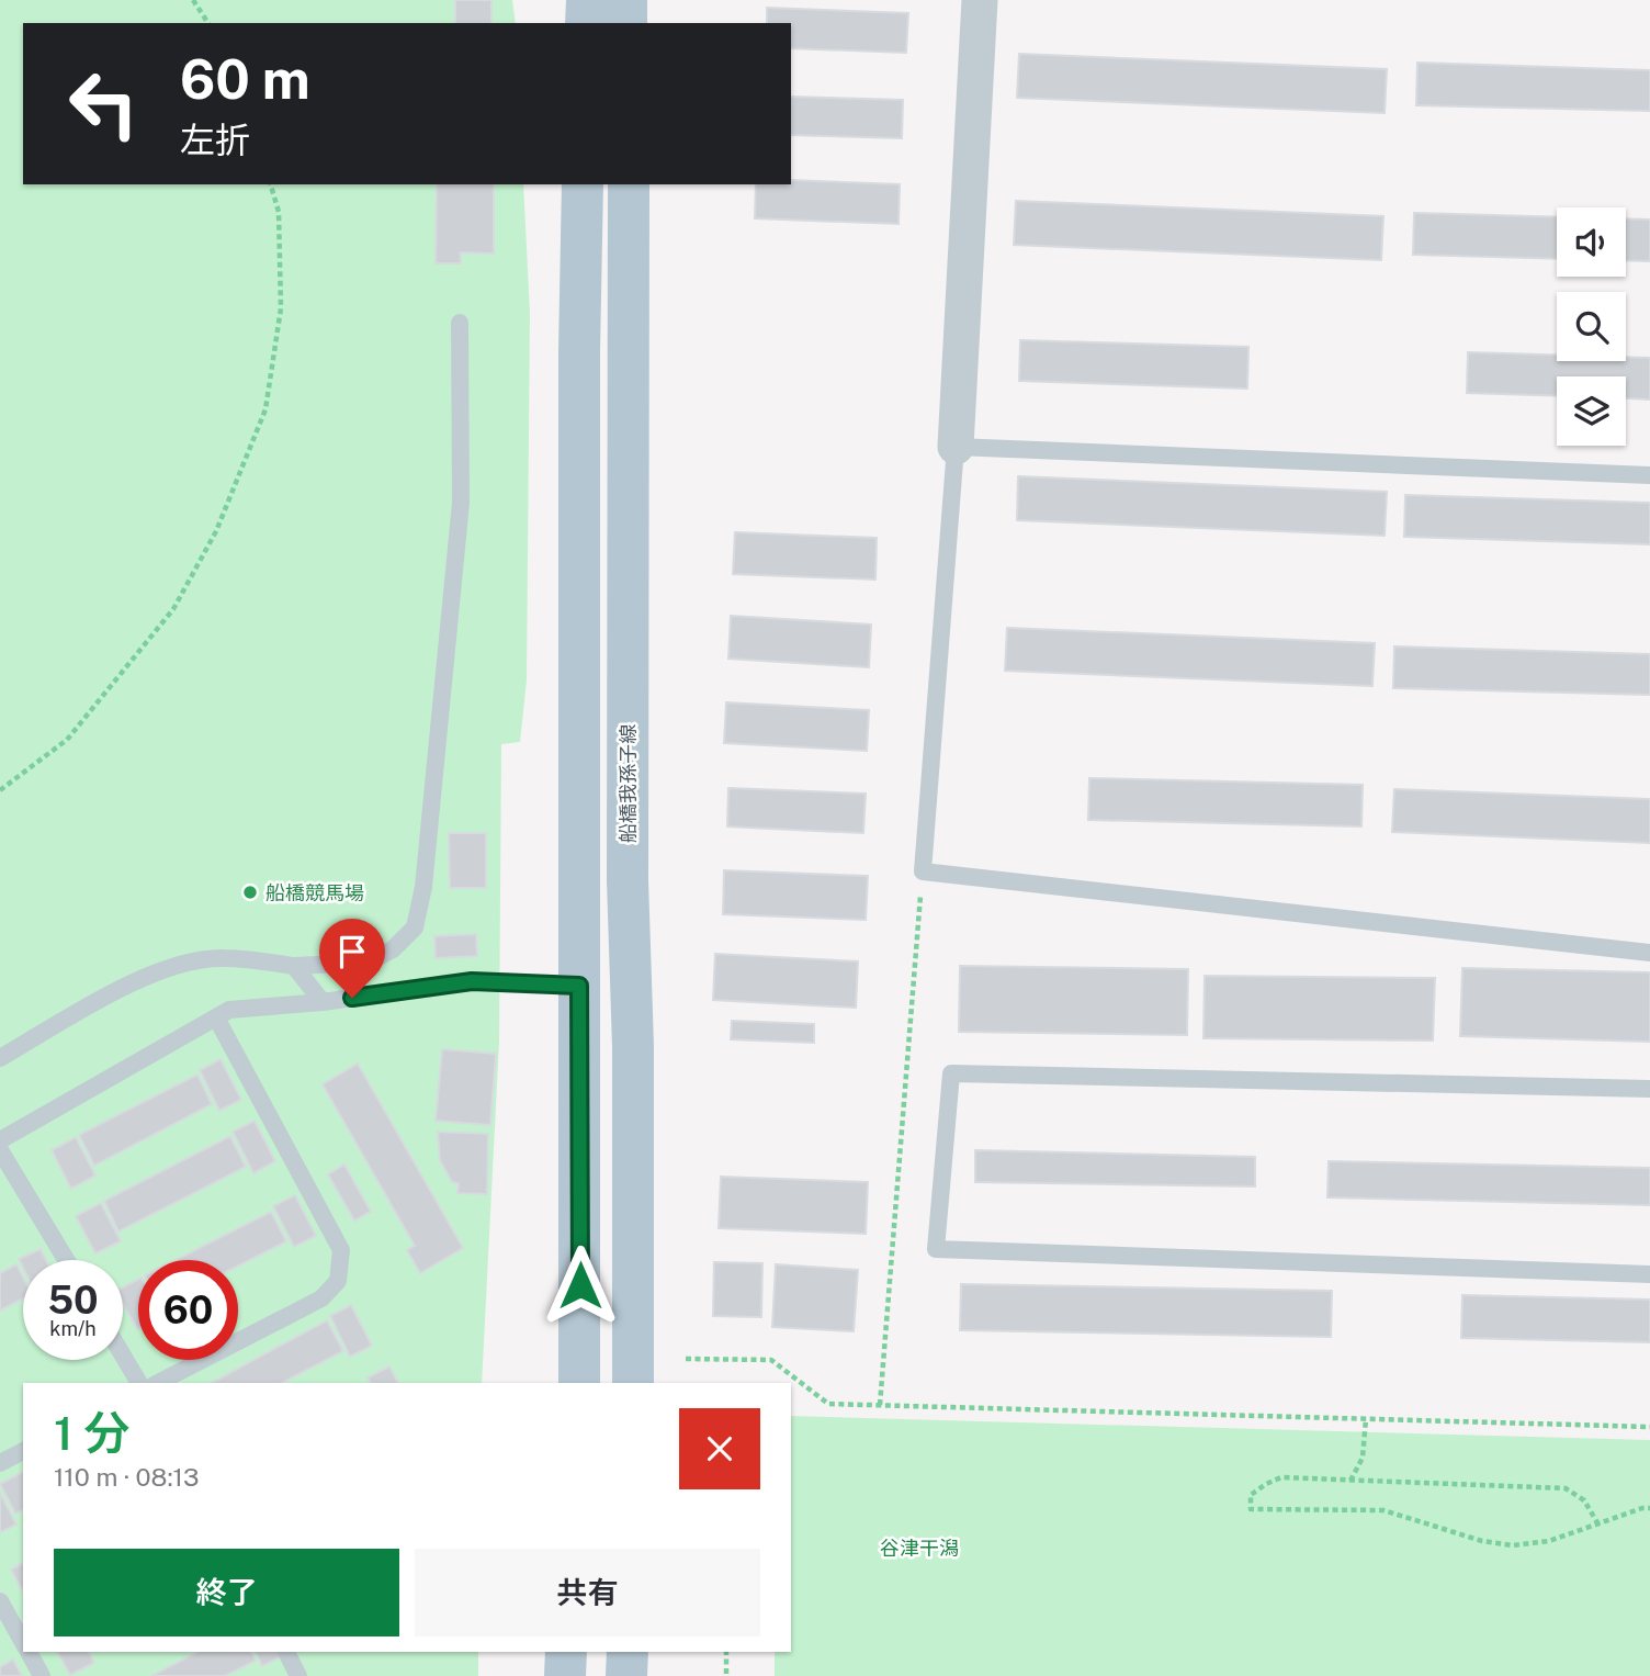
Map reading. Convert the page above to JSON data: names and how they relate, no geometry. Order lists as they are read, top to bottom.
{
  "streets": {
    "main road": ["船橋我孫子線"]
  },
  "parks": ["谷津干潟"],
  "places": ["船橋競馬場"],
  "page": {
    "turn": ["60 m", "左折"],
    "speed": "50 km/h",
    "limit": "60",
    "heading": ["1 分", "110 m · 08:13"],
    "buttons": ["終了", "共有"]
  }
}
